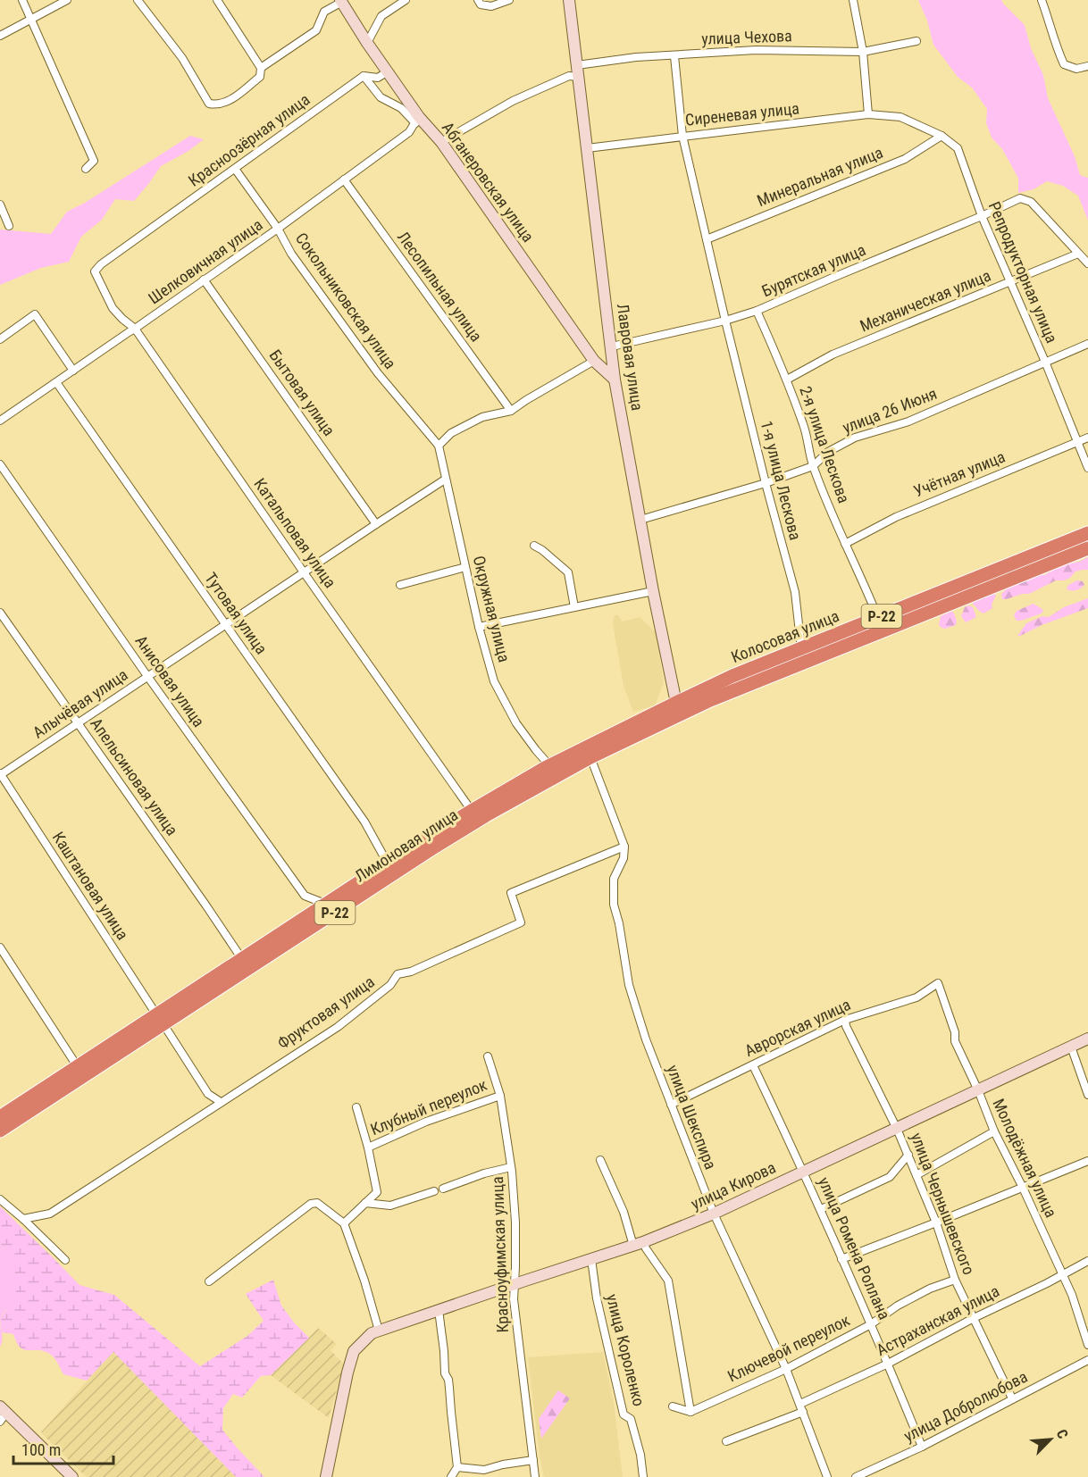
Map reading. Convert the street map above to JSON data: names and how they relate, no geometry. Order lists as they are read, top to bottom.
{
  "streets": {
    "highway": ["Р-22", "Колосовая улица", "Лимоновая улица"],
    "street": [
      "улица Чехова",
      "Сиреневая улица",
      "Красноозёрная улица",
      "Минеральная улица",
      "Абганеровская улица",
      "Шелковичная улица",
      "Бурятская улица",
      "Репродукторная улица",
      "Лесопильная улица",
      "Сокольниковская улица",
      "Механическая улица",
      "Лавровая улица",
      "Бытовая улица",
      "улица 26 Июня",
      "2-я улица Лескова",
      "Учётная улица",
      "1-я улица Лескова",
      "Катальповая улица",
      "Окружная улица",
      "Тутовая улица",
      "Анисовая улица",
      "Алычёвая улица",
      "Апельсиновая улица",
      "Каштановая улица",
      "Фруктовая улица",
      "Аврорская улица",
      "Клубный переулок",
      "улица Шекспира",
      "Молодёжная улица",
      "улица Кирова",
      "улица Чернышевского",
      "улица Ромена Роллана",
      "Красноуфимская улица",
      "Астраханская улица",
      "Ключевой переулок",
      "улица Короленко",
      "улица Добролюбова"
    ]
  },
  "crossings": [
    ["улица Чехова", "Лавровая улица"],
    ["улица Чехова", "1-я улица Лескова"],
    ["Сиреневая улица", "Репродукторная улица"],
    ["Сиреневая улица", "Лавровая улица"],
    ["Сиреневая улица", "1-я улица Лескова"],
    ["Красноозёрная улица", "Сокольниковская улица"],
    ["Красноозёрная улица", "Катальповая улица"],
    ["Минеральная улица", "Репродукторная улица"],
    ["Минеральная улица", "1-я улица Лескова"],
    ["Абганеровская улица", "Шелковичная улица"],
    ["Абганеровская улица", "Лавровая улица"],
    ["Шелковичная улица", "Лесопильная улица"],
    ["Шелковичная улица", "Сокольниковская улица"],
    ["Шелковичная улица", "Бытовая улица"],
    ["Шелковичная улица", "Катальповая улица"],
    ["Шелковичная улица", "Тутовая улица"],
    ["Бурятская улица", "Репродукторная улица"],
    ["Бурятская улица", "Механическая улица"],
    ["Бурятская улица", "Лавровая улица"],
    ["Бурятская улица", "2-я улица Лескова"],
    ["Бурятская улица", "1-я улица Лескова"],
    ["Репродукторная улица", "Механическая улица"],
    ["Репродукторная улица", "улица 26 Июня"],
    ["Репродукторная улица", "Учётная улица"],
    ["Сокольниковская улица", "Окружная улица"],
    ["Механическая улица", "2-я улица Лескова"],
    ["Лавровая улица", "улица 26 Июня"],
    ["Лавровая улица", "Колосовая улица"],
    ["Лавровая улица", "Лимоновая улица"],
    ["Бытовая улица", "Алычёвая улица"],
    ["улица 26 Июня", "2-я улица Лескова"],
    ["улица 26 Июня", "1-я улица Лескова"],
    ["2-я улица Лескова", "Учётная улица"],
    ["2-я улица Лескова", "Колосовая улица"],
    ["1-я улица Лескова", "Колосовая улица"],
    ["Катальповая улица", "Алычёвая улица"],
    ["Катальповая улица", "Лимоновая улица"],
    ["Окружная улица", "Алычёвая улица"],
    ["Окружная улица", "Лимоновая улица"],
    ["Тутовая улица", "Алычёвая улица"],
    ["Тутовая улица", "Лимоновая улица"],
    ["Колосовая улица", "Лимоновая улица"],
    ["Анисовая улица", "Алычёвая улица"],
    ["Анисовая улица", "Лимоновая улица"],
    ["Алычёвая улица", "Апельсиновая улица"],
    ["Алычёвая улица", "Каштановая улица"],
    ["Апельсиновая улица", "Лимоновая улица"],
    ["Лимоновая улица", "Каштановая улица"],
    ["Каштановая улица", "Фруктовая улица"],
    ["Фруктовая улица", "улица Шекспира"],
    ["Аврорская улица", "улица Шекспира"],
    ["Аврорская улица", "Молодёжная улица"],
    ["Аврорская улица", "улица Чернышевского"],
    ["Аврорская улица", "улица Ромена Роллана"],
    ["Клубный переулок", "Красноуфимская улица"],
    ["улица Шекспира", "улица Кирова"],
    ["улица Шекспира", "Астраханская улица"],
    ["улица Шекспира", "Ключевой переулок"],
    ["Молодёжная улица", "улица Кирова"],
    ["Молодёжная улица", "Астраханская улица"],
    ["улица Кирова", "улица Чернышевского"],
    ["улица Кирова", "улица Ромена Роллана"],
    ["улица Кирова", "Красноуфимская улица"],
    ["улица Кирова", "улица Короленко"],
    ["улица Чернышевского", "Астраханская улица"],
    ["улица Чернышевского", "Ключевой переулок"],
    ["улица Чернышевского", "улица Добролюбова"],
    ["улица Ромена Роллана", "Астраханская улица"],
    ["улица Ромена Роллана", "Ключевой переулок"],
    ["улица Ромена Роллана", "улица Добролюбова"]
  ],
  "scale_bar": "100 m",
  "north": "top right"
}
